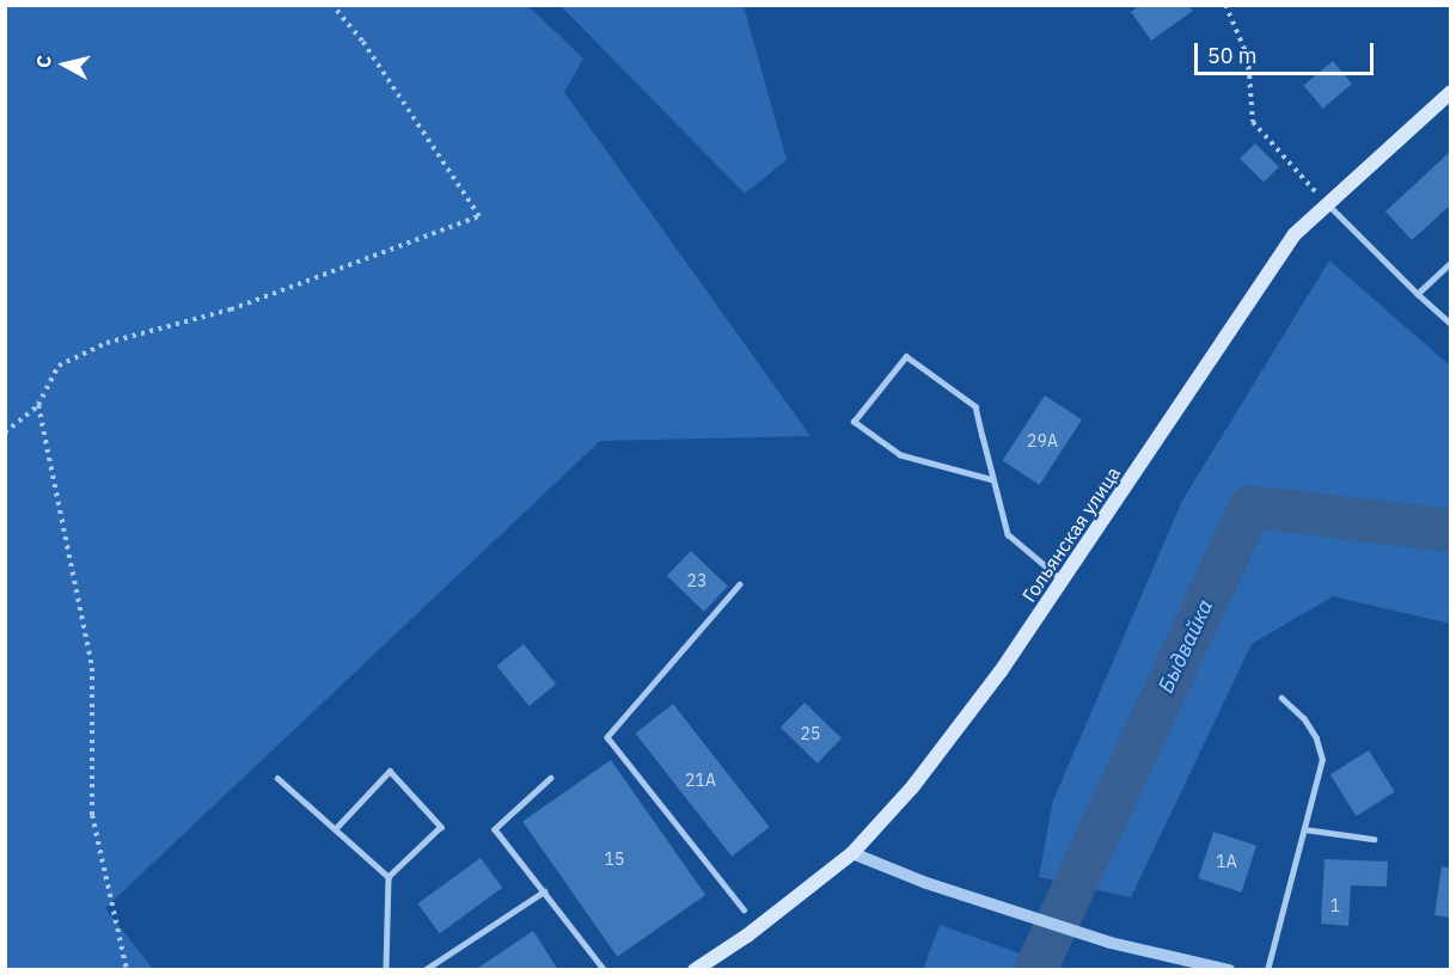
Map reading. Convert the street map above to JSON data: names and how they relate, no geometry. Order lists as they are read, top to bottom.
{
  "streets": {
    "main road": ["Гольянская улица"]
  },
  "water": ["Быдвайка"],
  "house_numbers": [
    "29А",
    "23",
    "25",
    "21А",
    "15",
    "1А",
    "1"
  ],
  "scale_bar": "50 m",
  "north": "left"
}
